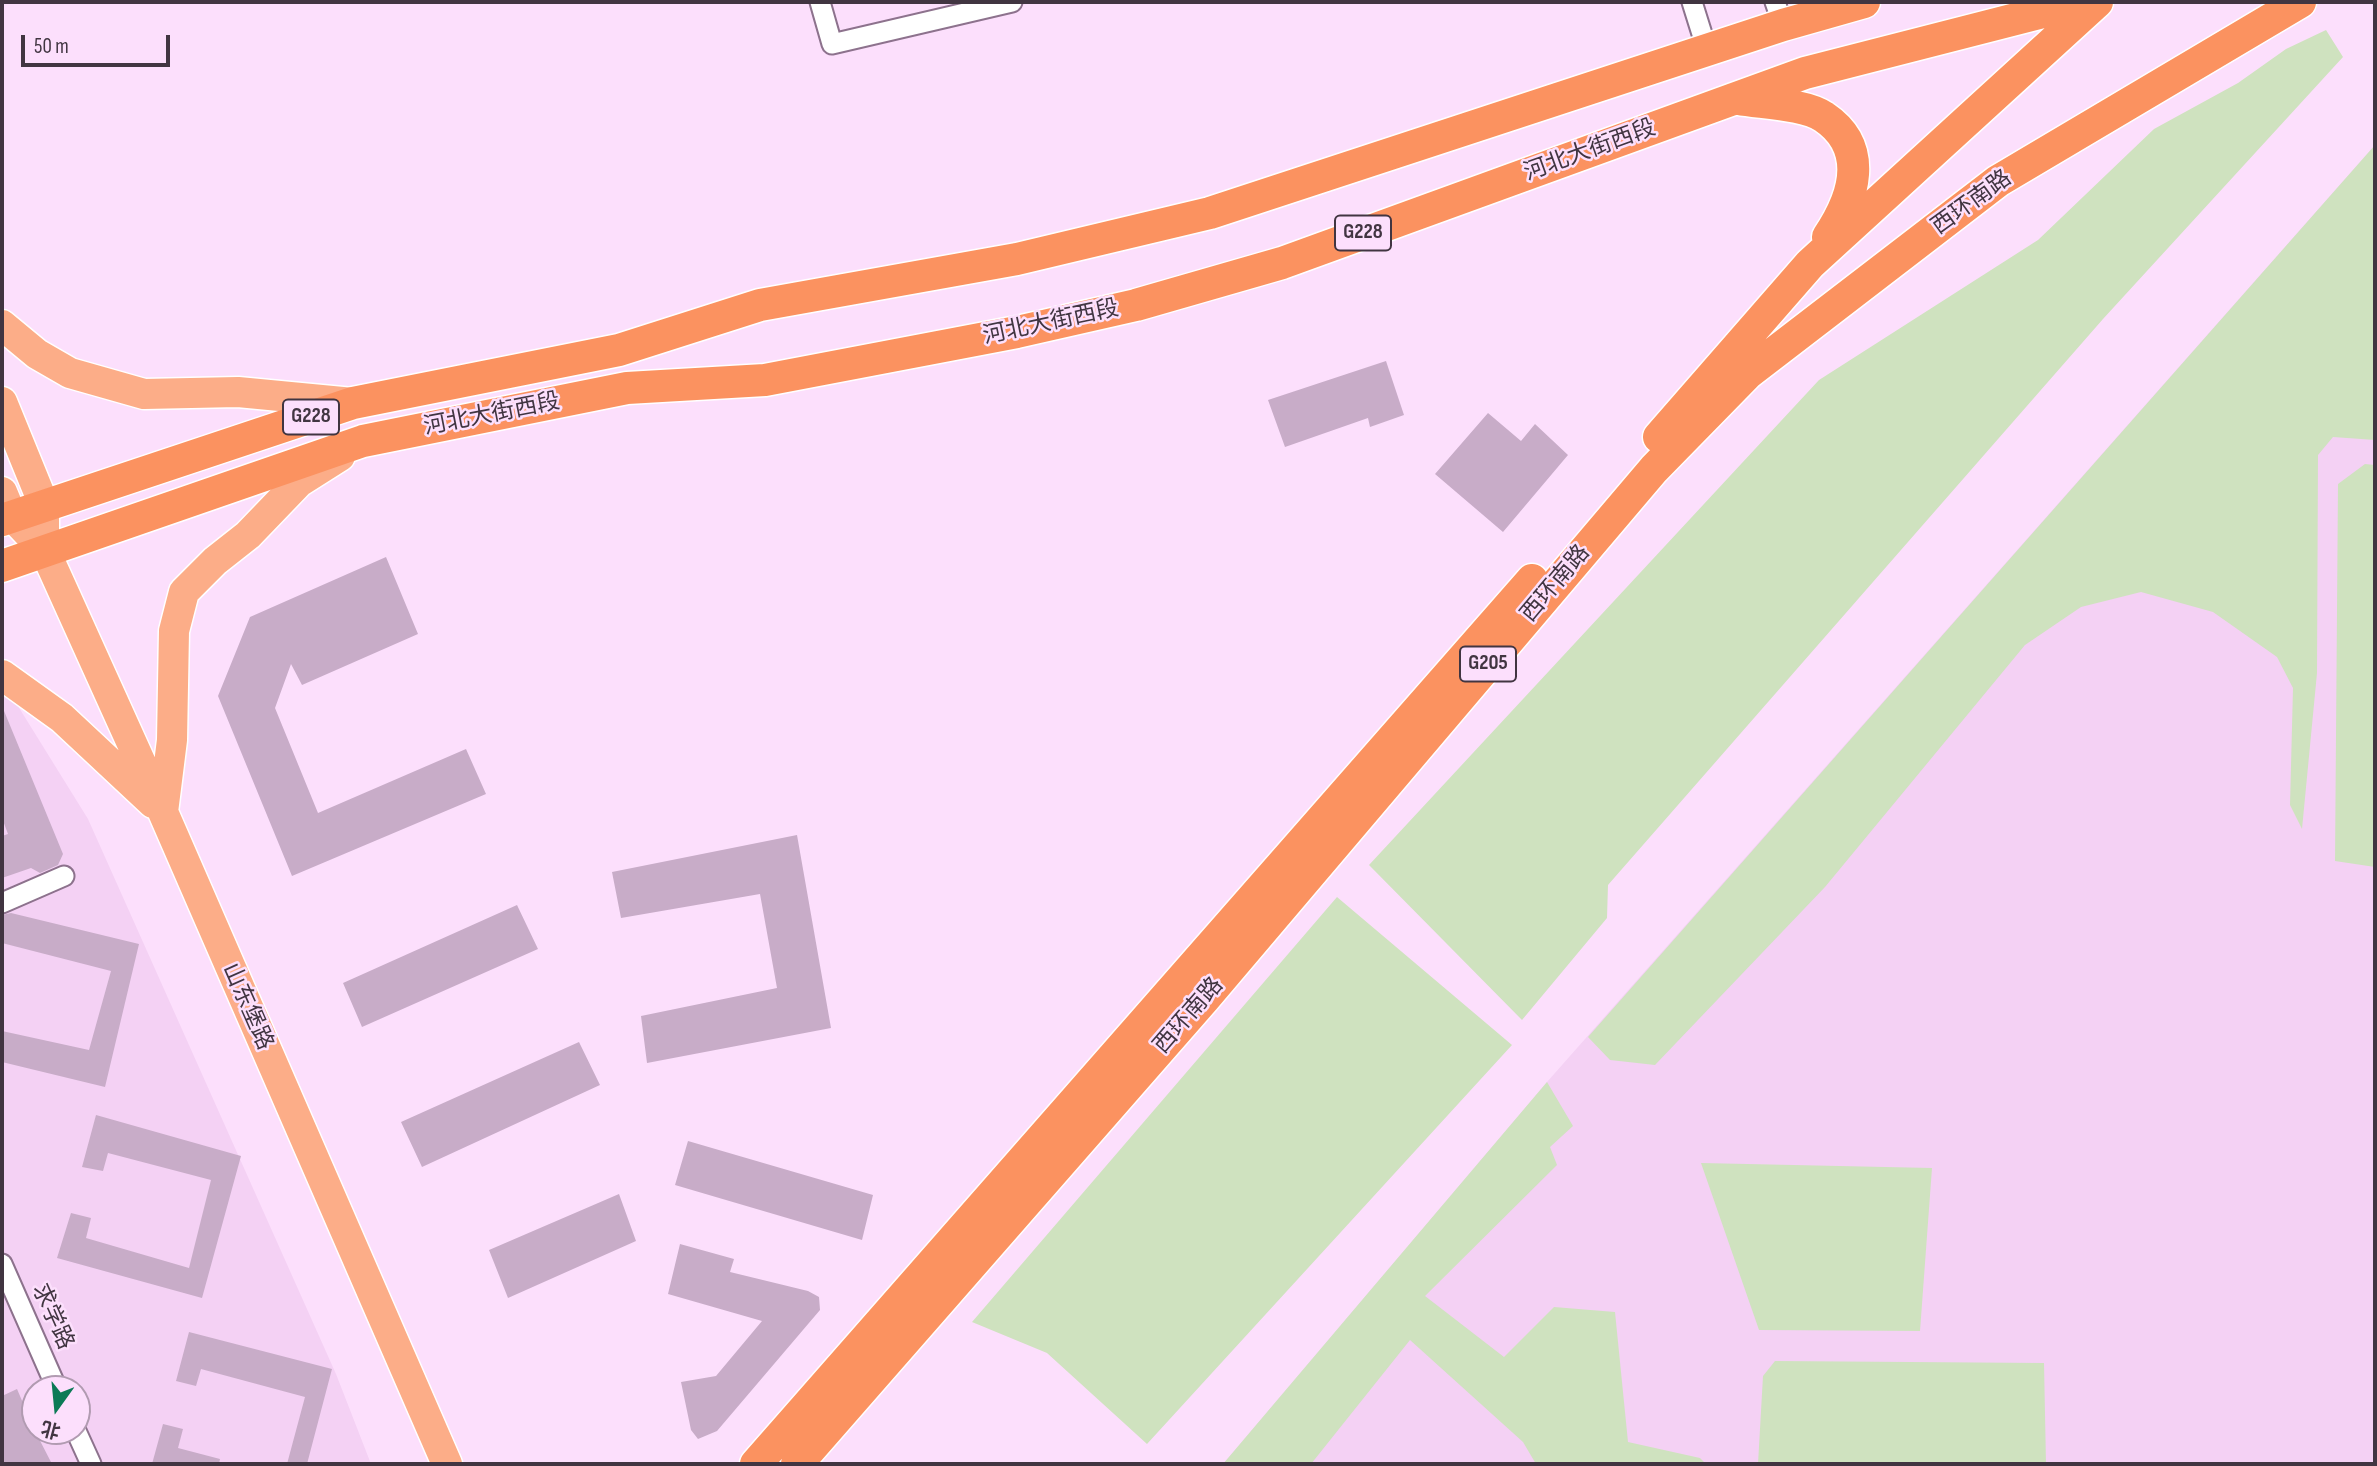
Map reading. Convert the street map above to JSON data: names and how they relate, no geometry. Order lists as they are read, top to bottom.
{
  "streets": {
    "highway": [
      "河北大街西段",
      "西环南路",
      "G228",
      "G205"
    ],
    "main road": ["山东堡路"],
    "street": ["求学路"]
  },
  "crossings": [
    ["河北大街西段", "山东堡路"]
  ],
  "scale_bar": "50 m",
  "north": "bottom"
}
